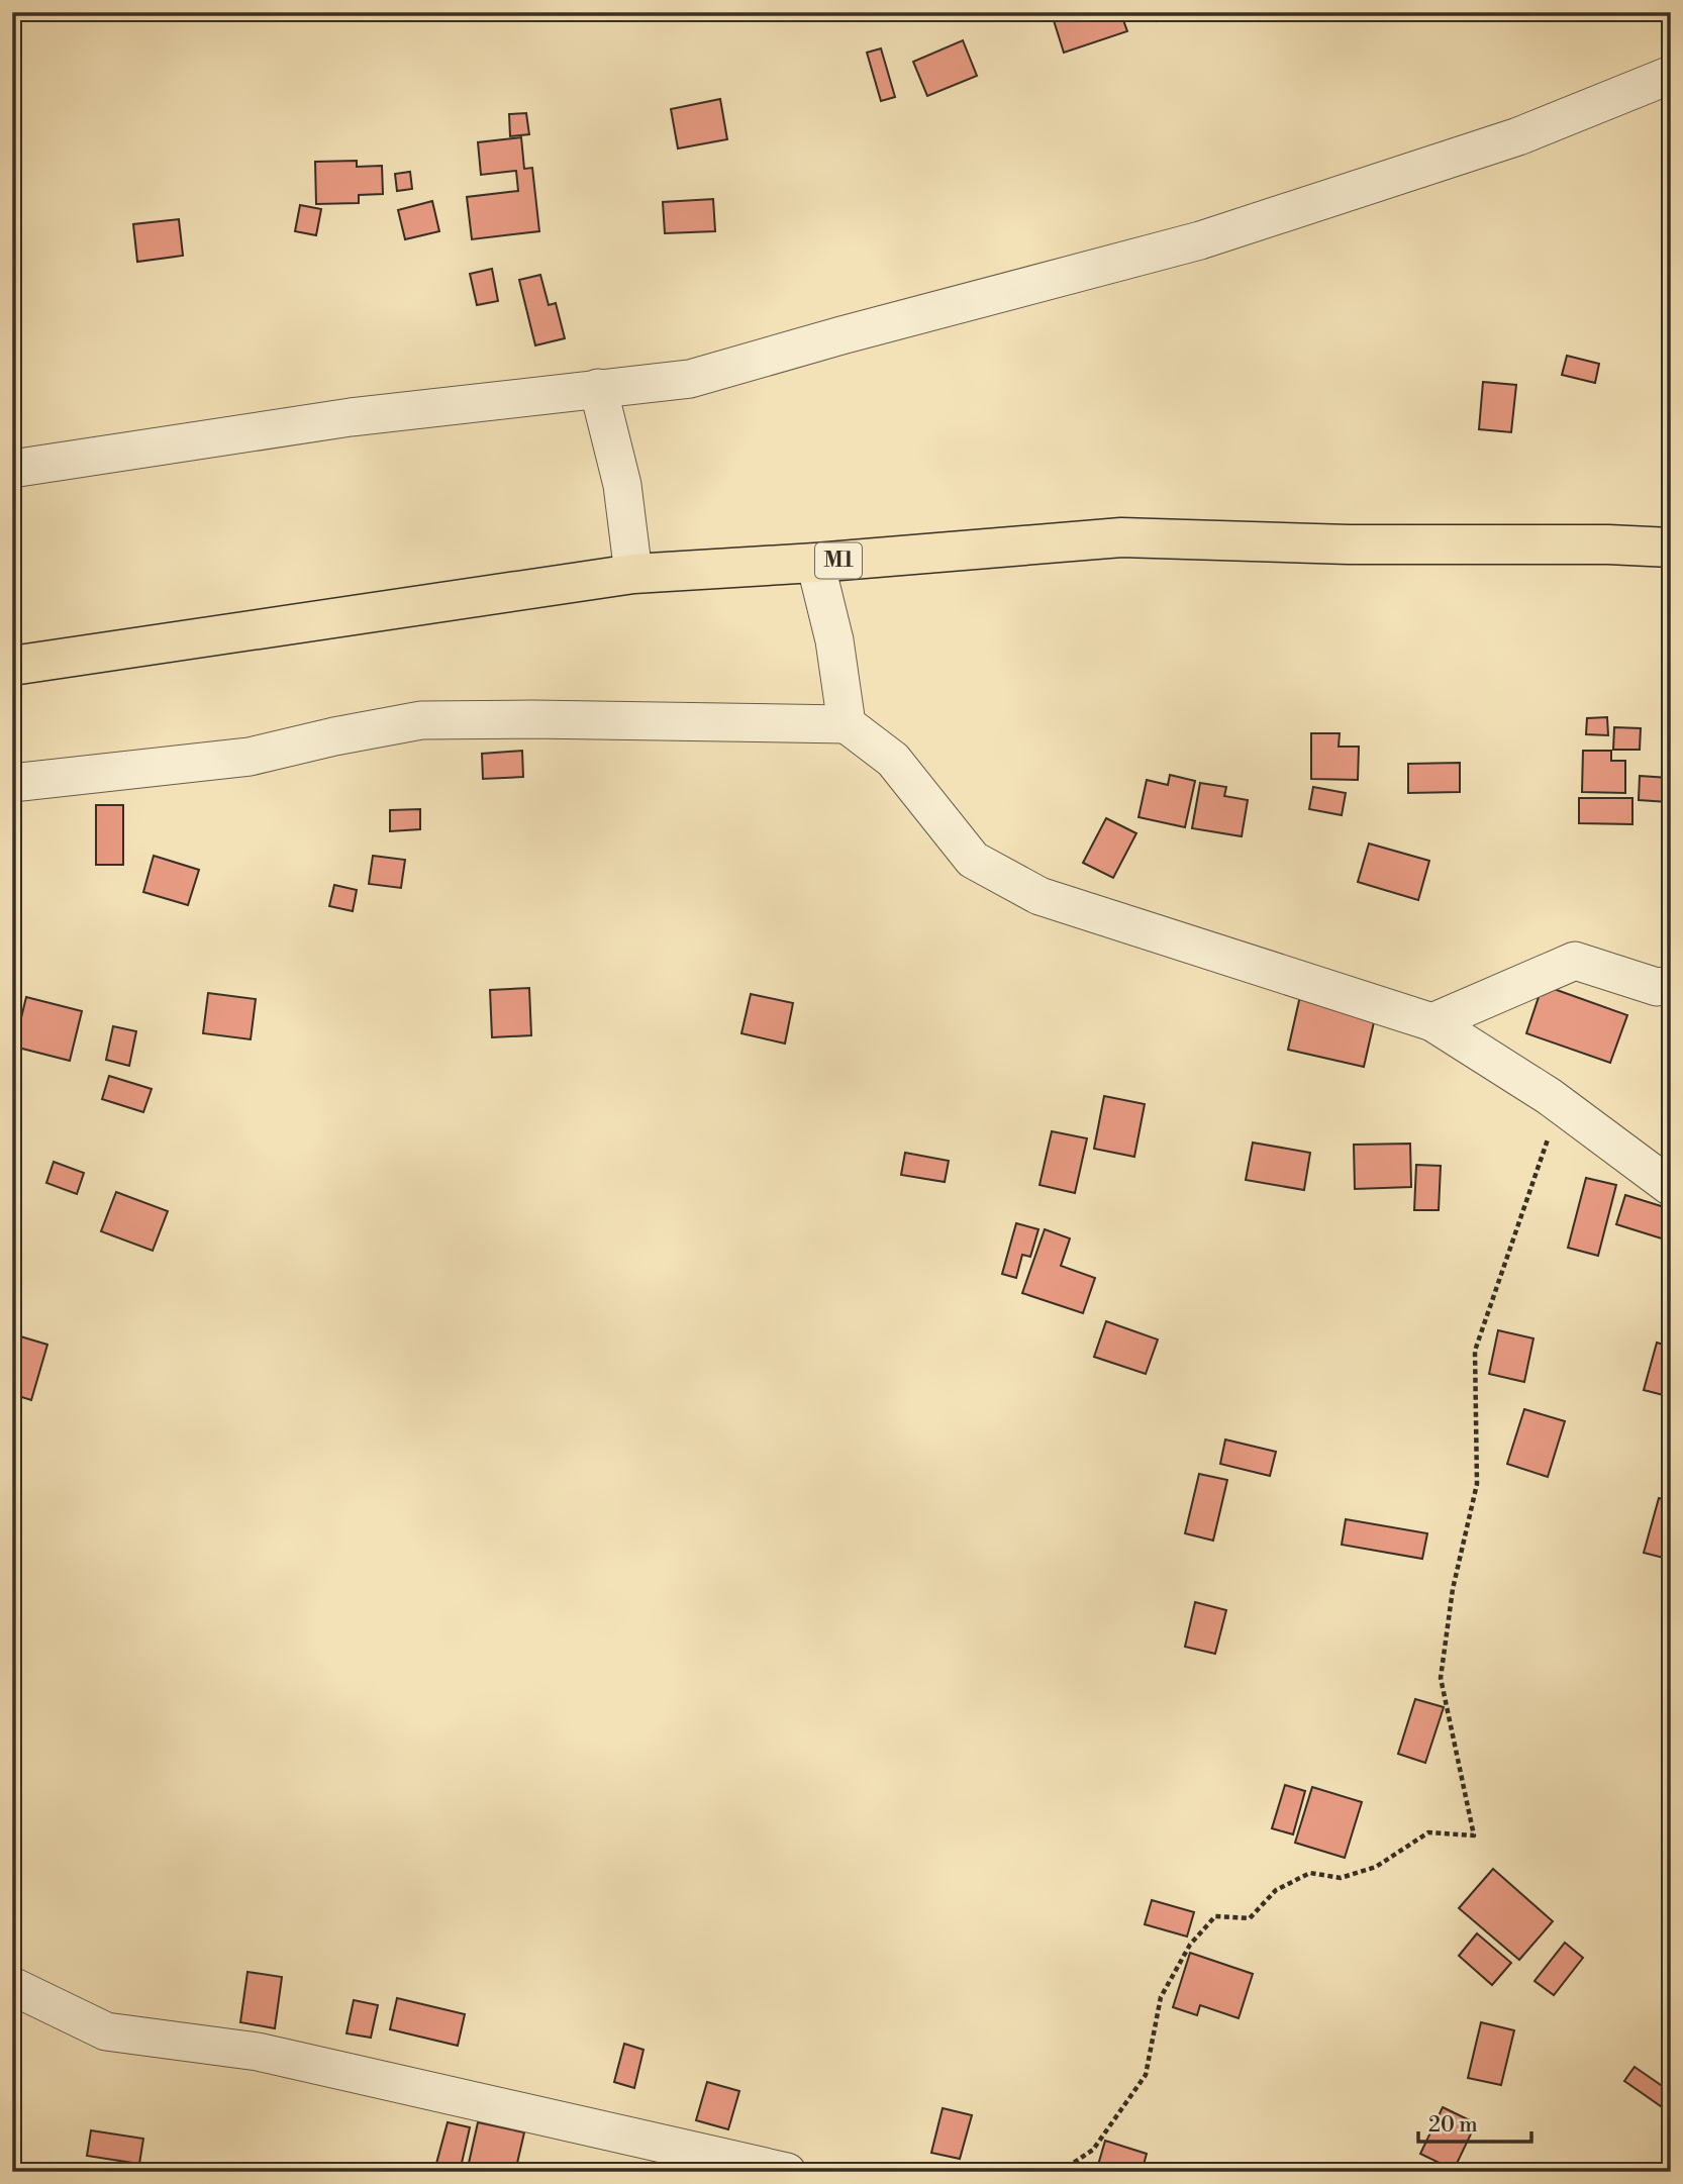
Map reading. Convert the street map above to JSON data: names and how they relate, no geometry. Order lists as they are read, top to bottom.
{
  "streets": {
    "highway": ["M1"]
  },
  "scale_bar": "20 m"
}
